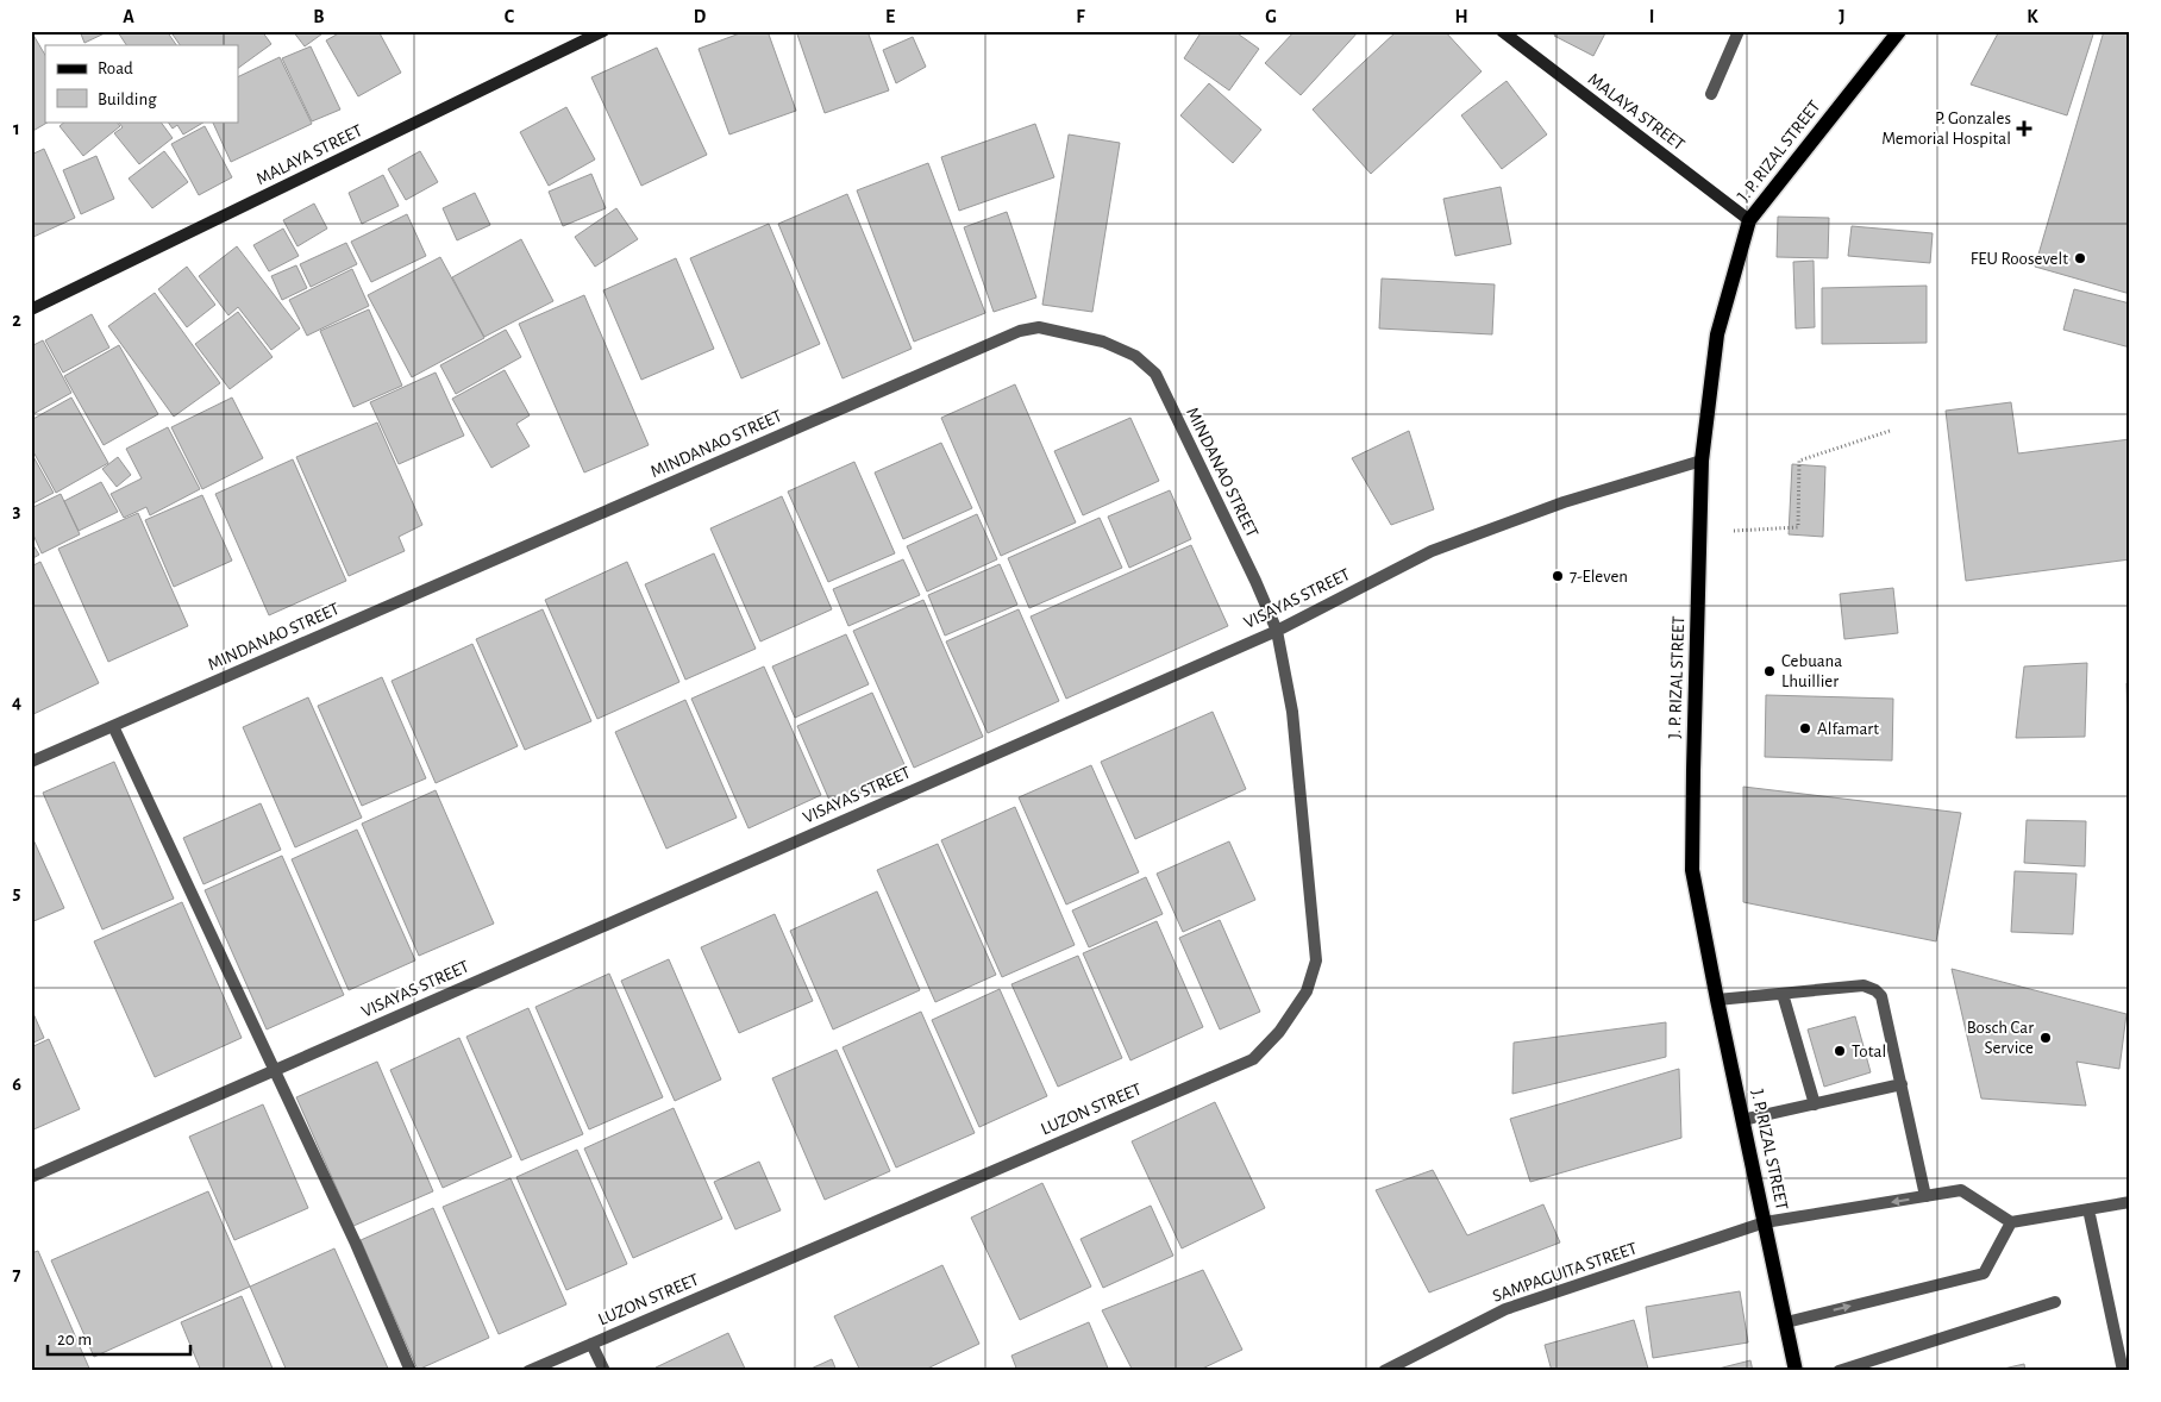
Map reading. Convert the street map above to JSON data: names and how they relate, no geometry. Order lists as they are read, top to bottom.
{
  "streets": {
    "main road": ["J. P. RIZAL STREET"],
    "street": [
      "MALAYA STREET",
      "MINDANAO STREET",
      "VISAYAS STREET",
      "LUZON STREET",
      "SAMPAGUITA STREET"
    ]
  },
  "crossings": [
    ["MALAYA STREET", "J. P. RIZAL STREET"],
    ["J. P. RIZAL STREET", "VISAYAS STREET"],
    ["J. P. RIZAL STREET", "SAMPAGUITA STREET"],
    ["MINDANAO STREET", "VISAYAS STREET"],
    ["MINDANAO STREET", "LUZON STREET"],
    ["VISAYAS STREET", "LUZON STREET"]
  ],
  "places": {
    "health": ["P. Gonzales Memorial Hospital"],
    "other": [
      "FEU Roosevelt",
      "7-Eleven",
      "Cebuana Lhuillier",
      "Alfamart",
      "Bosch Car Service",
      "Total"
    ]
  },
  "legend": ["Road", "Building"],
  "scale_bar": "20 m",
  "grid": {
    "columns": [
      "A",
      "B",
      "C",
      "D",
      "E",
      "F",
      "G",
      "H",
      "I",
      "J",
      "K"
    ],
    "rows": [
      "1",
      "2",
      "3",
      "4",
      "5",
      "6",
      "7"
    ]
  }
}
